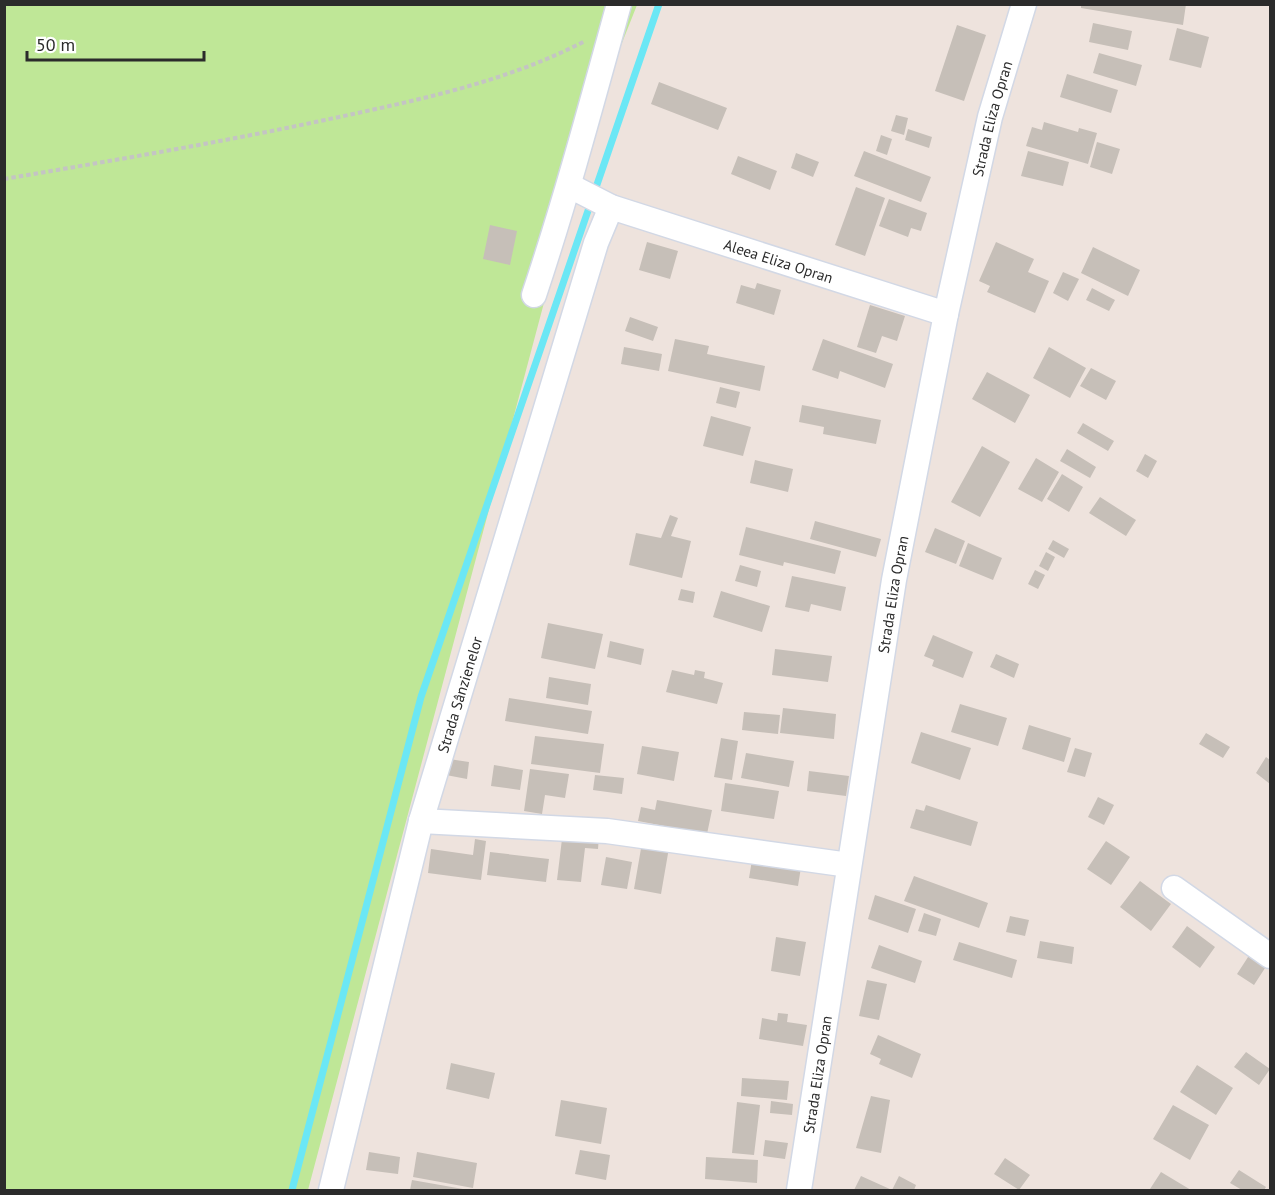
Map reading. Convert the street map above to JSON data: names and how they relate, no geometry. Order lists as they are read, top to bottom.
{
  "streets": {
    "street": ["Strada Eliza Opran", "Aleea Eliza Opran", "Strada Sânzienelor"]
  },
  "crossings": [
    ["Strada Eliza Opran", "Aleea Eliza Opran"],
    ["Aleea Eliza Opran", "Strada Sânzienelor"]
  ],
  "scale_bar": "50 m"
}
